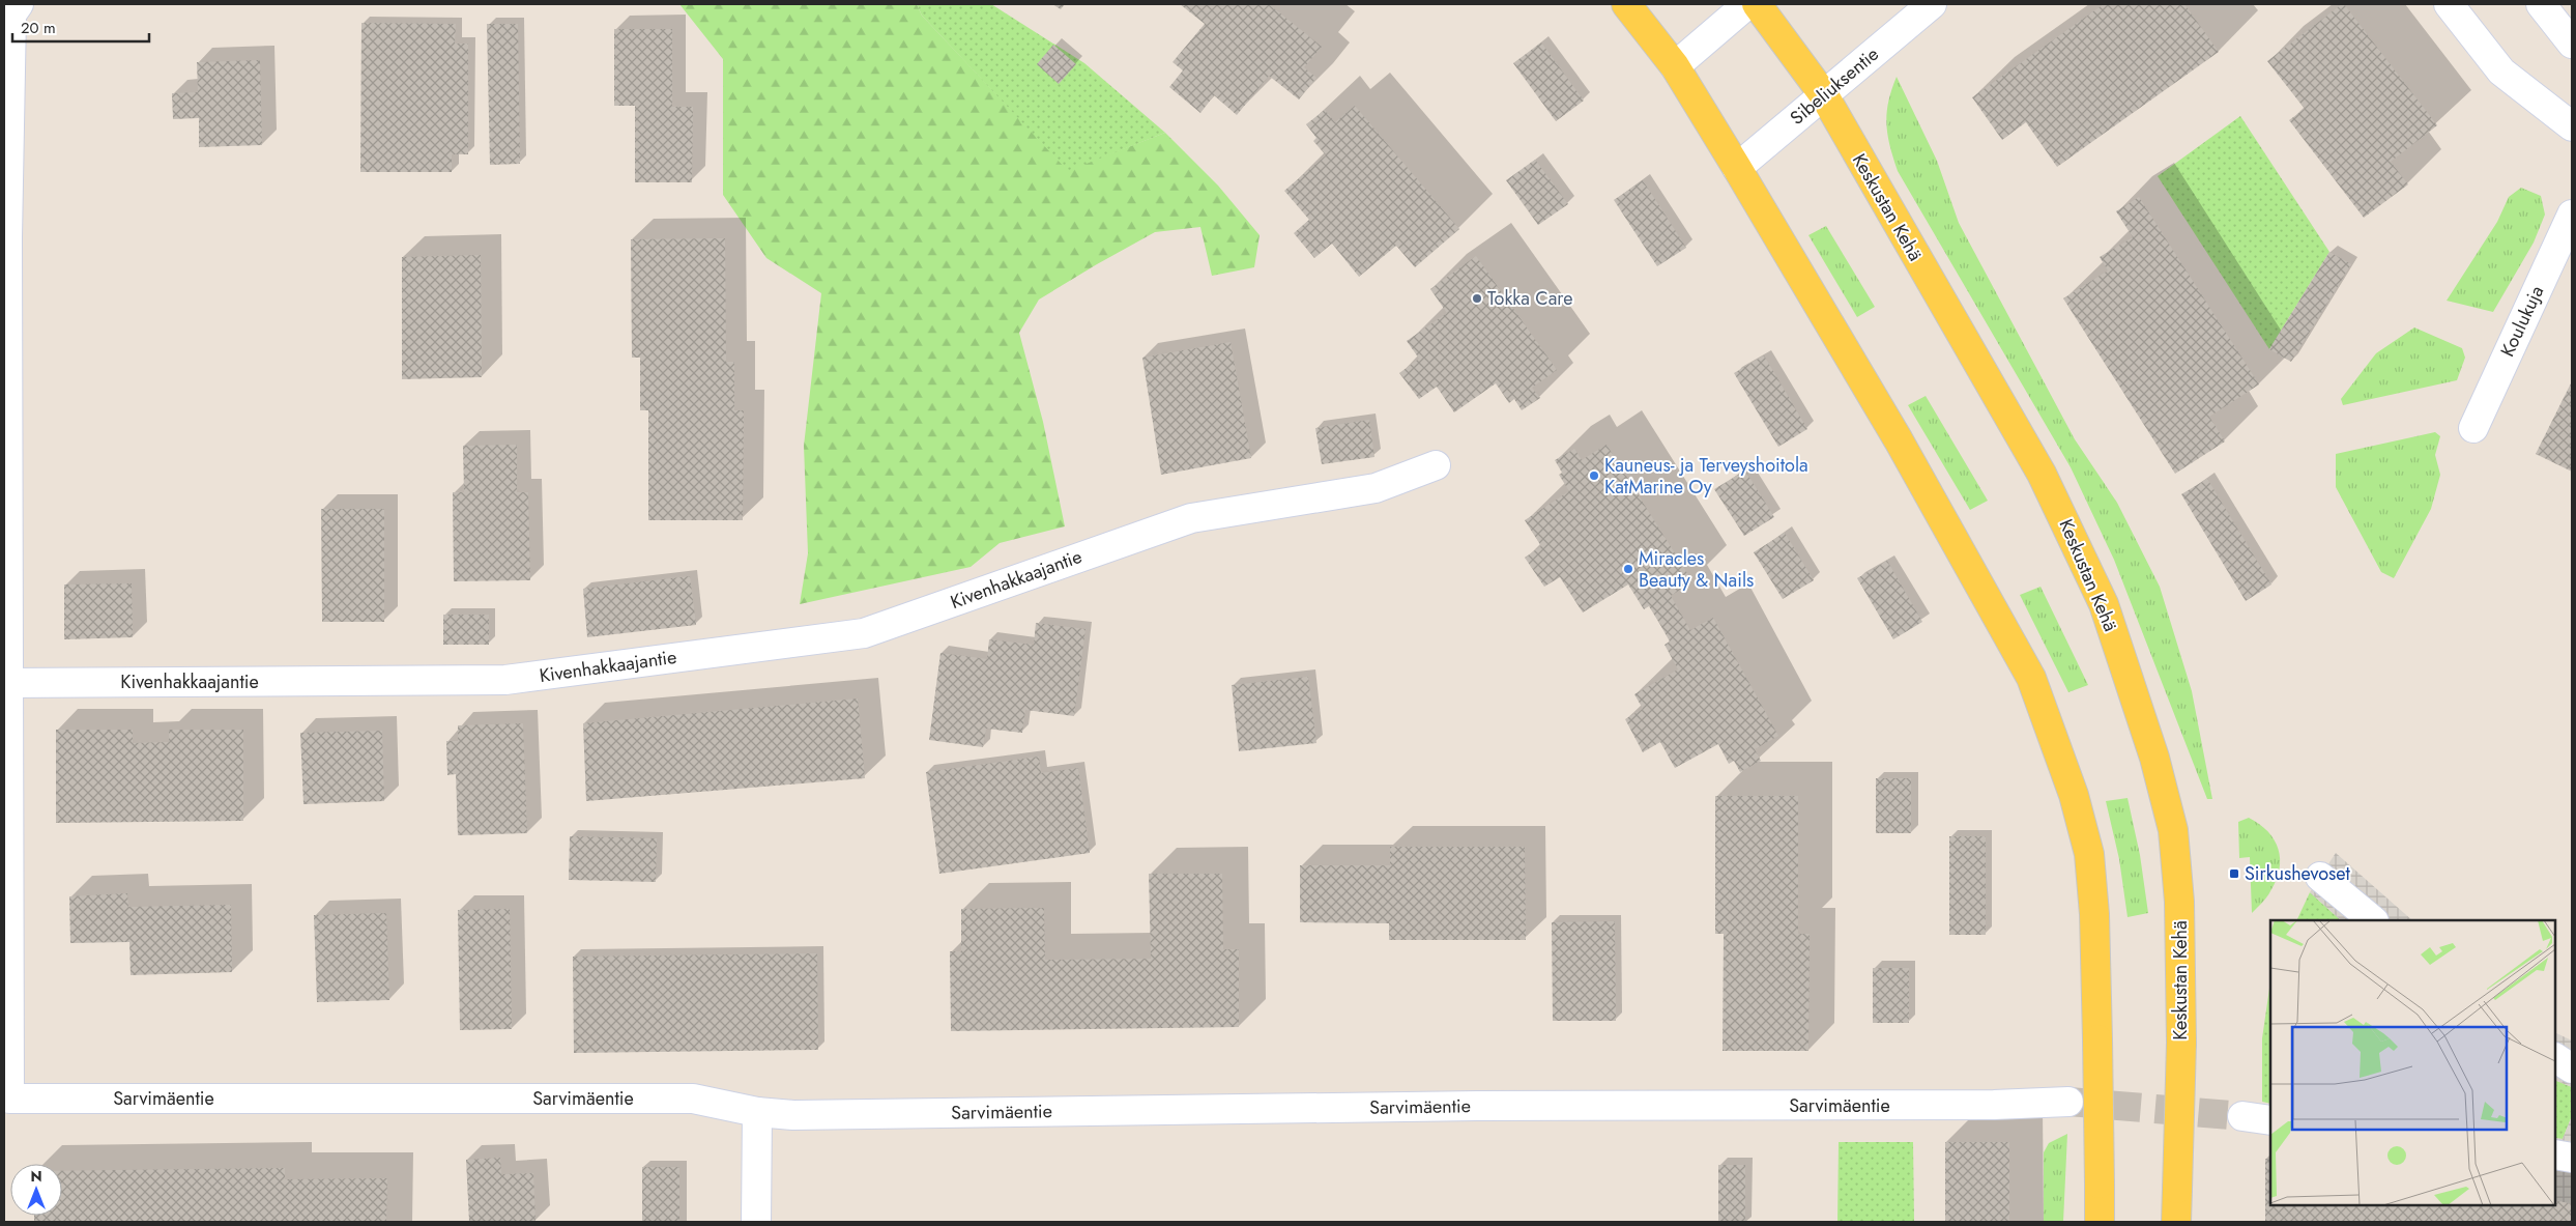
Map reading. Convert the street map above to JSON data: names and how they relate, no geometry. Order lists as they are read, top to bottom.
{
  "streets": {
    "main road": ["Keskustan Kehä"],
    "street": [
      "Sibeliuksentie",
      "Koulukuja",
      "Kivenhakkaajantie",
      "Sarvimäentie"
    ]
  },
  "crossings": [
    ["Sibeliuksentie", "Keskustan Kehä"],
    ["Kivenhakkaajantie", "Sarvimäentie"]
  ],
  "places": {
    "other": ["Tokka Care", "Kauneus- ja Terveyshoitola KatMarine Oy", "Miracles Beauty & Nails"],
    "transit": ["Sirkushevoset"]
  },
  "scale_bar": "20 m",
  "north": "top"
}
